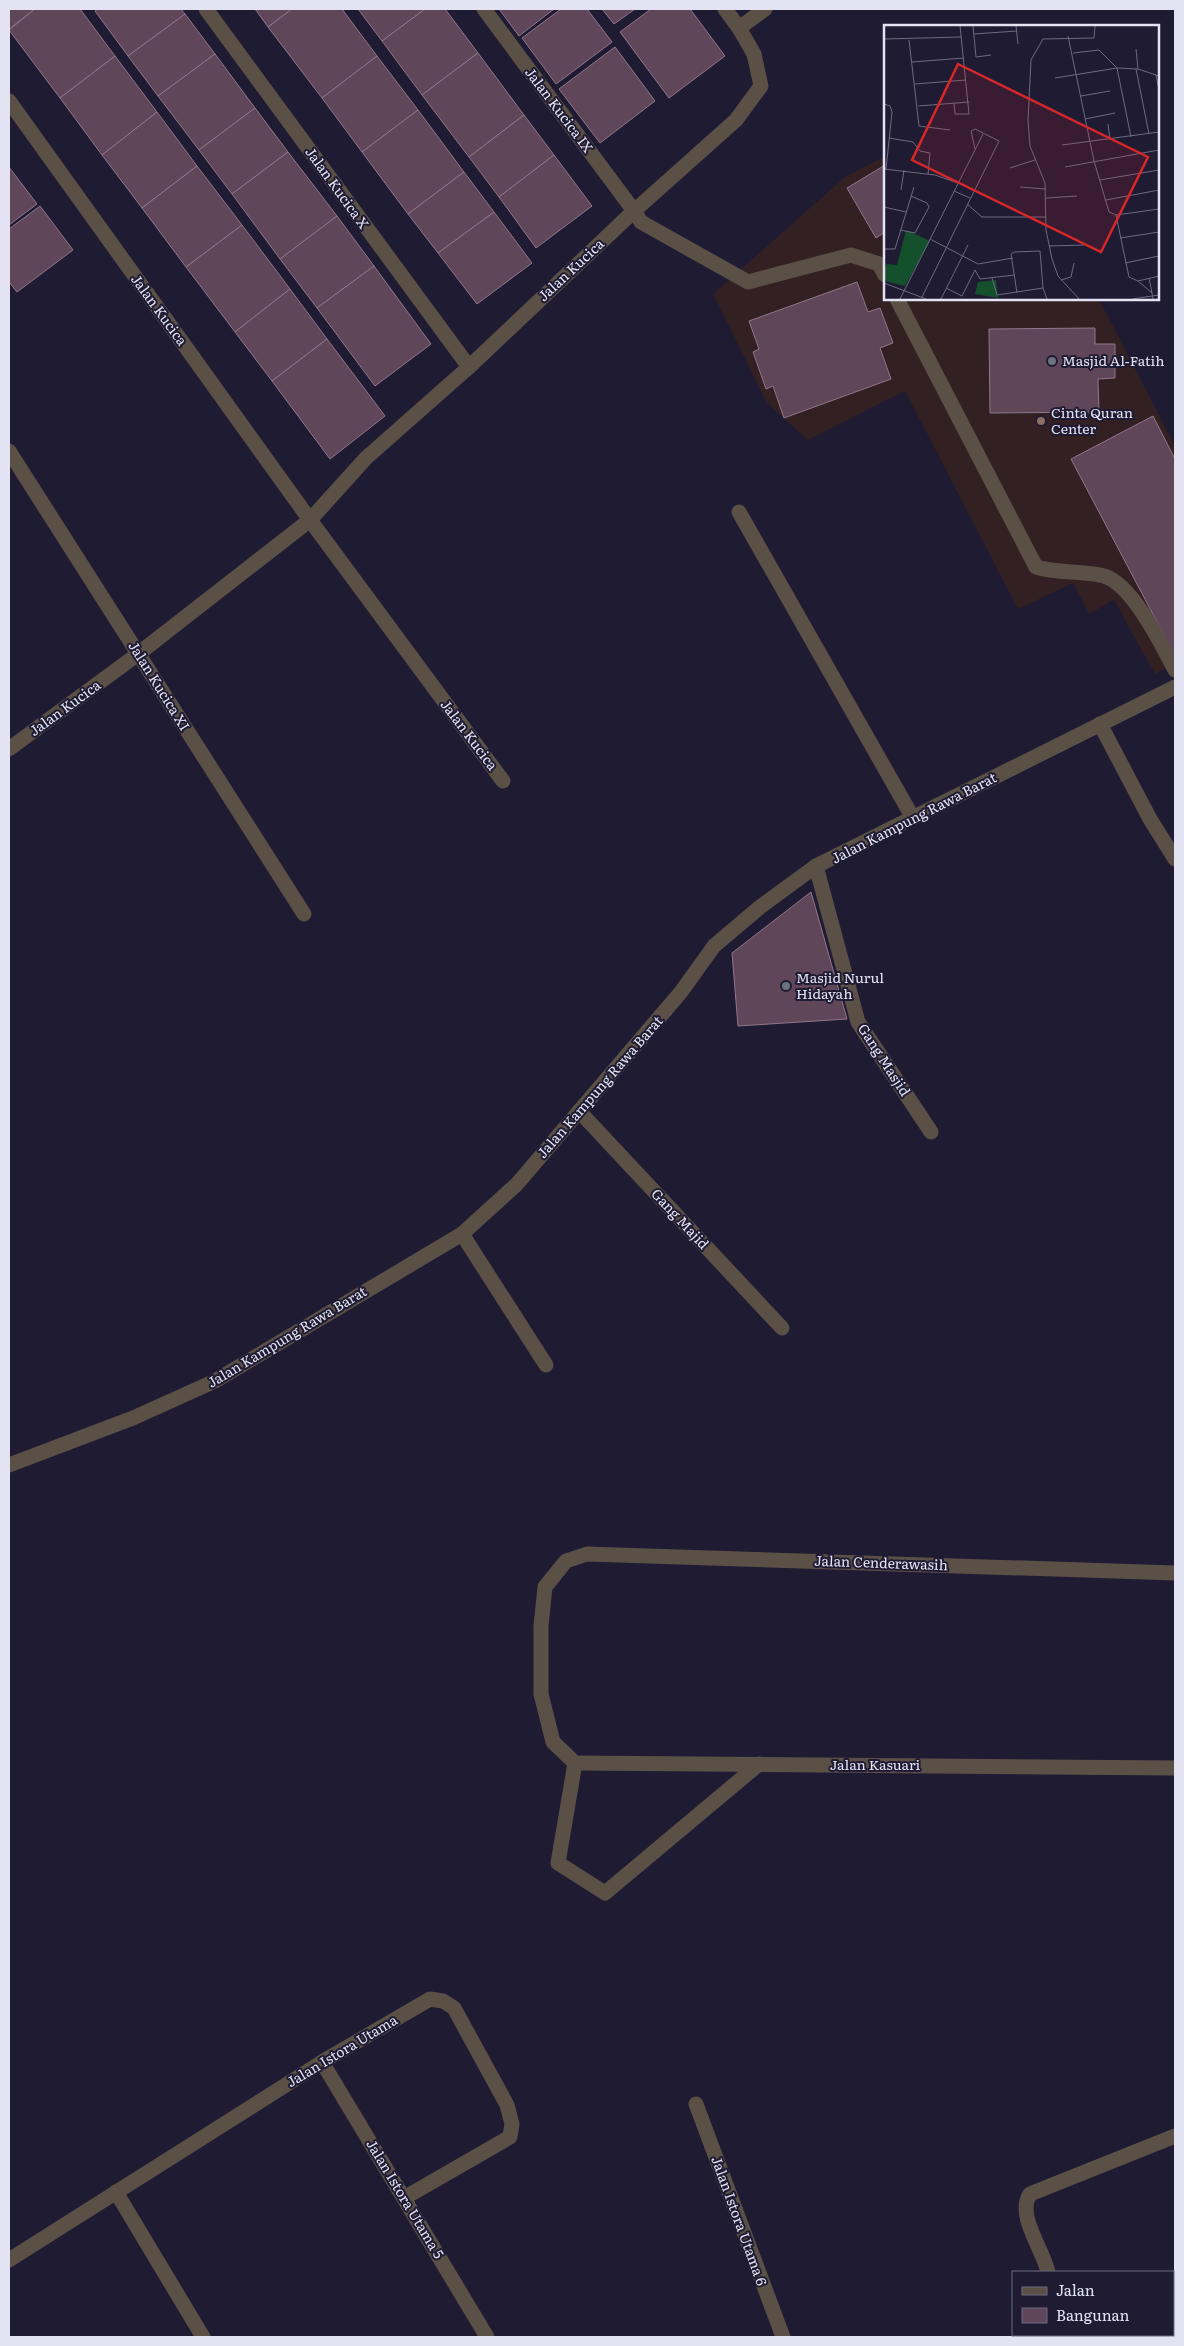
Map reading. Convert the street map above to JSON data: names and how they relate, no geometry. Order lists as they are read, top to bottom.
{
  "streets": {
    "street": [
      "Jalan Kucica IX",
      "Jalan Kucica X",
      "Jalan Kucica",
      "Jalan Kucica XI",
      "Jalan Kampung Rawa Barat",
      "Gang Masjid",
      "Gang Majid",
      "Jalan Cenderawasih",
      "Jalan Kasuari",
      "Jalan Istora Utama",
      "Jalan Istora Utama 5",
      "Jalan Istora Utama 6"
    ]
  },
  "crossings": [
    ["Jalan Kucica IX", "Jalan Kucica"],
    ["Jalan Kucica X", "Jalan Kucica"],
    ["Jalan Kucica", "Jalan Kucica XI"],
    ["Jalan Kampung Rawa Barat", "Gang Masjid"],
    ["Jalan Kampung Rawa Barat", "Gang Majid"],
    ["Jalan Cenderawasih", "Jalan Kasuari"],
    ["Jalan Istora Utama", "Jalan Istora Utama 5"]
  ],
  "places": ["Masjid Al-Fatih", "Cinta Quran Center", "Masjid Nurul Hidayah"],
  "legend": ["Jalan", "Bangunan"]
}
